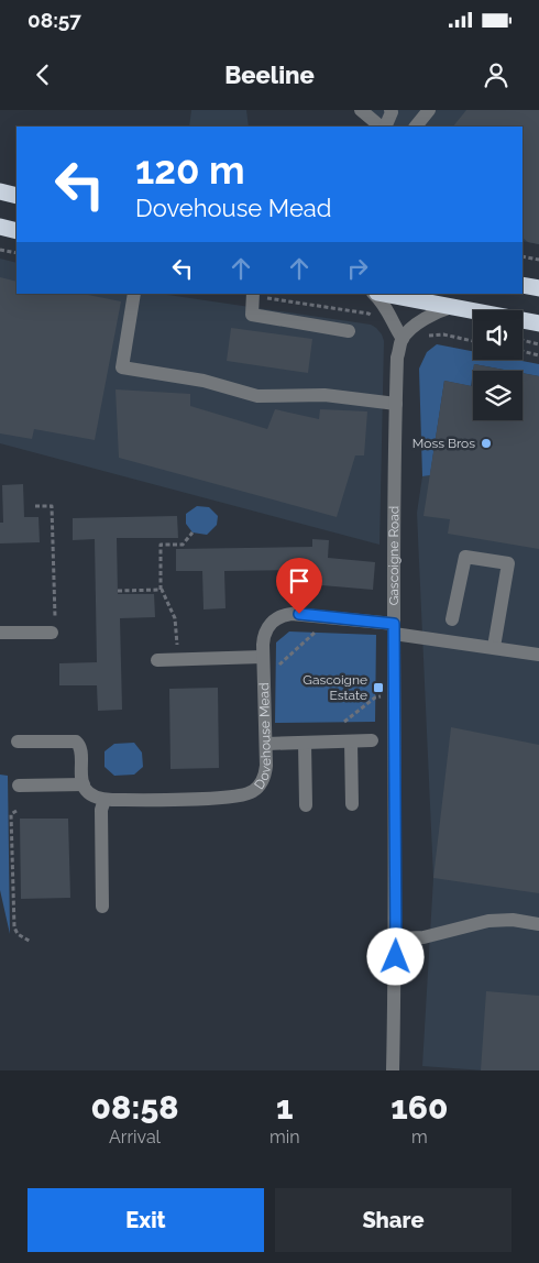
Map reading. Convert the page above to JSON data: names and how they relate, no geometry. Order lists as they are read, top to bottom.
{
  "streets": {
    "street": ["Gascoigne Road", "Dovehouse Mead"]
  },
  "crossings": [
    ["Gascoigne Road", "Dovehouse Mead"]
  ],
  "places": {
    "other": ["Moss Bros"],
    "transit": ["Gascoigne Estate"]
  },
  "page": {
    "status": "08:57",
    "header": "Beeline",
    "turn": ["120 m", "Dovehouse Mead"],
    "eta": [
      "08:58",
      "Arrival",
      "1",
      "min",
      "160",
      "m"
    ],
    "buttons": ["Exit", "Share"]
  }
}
